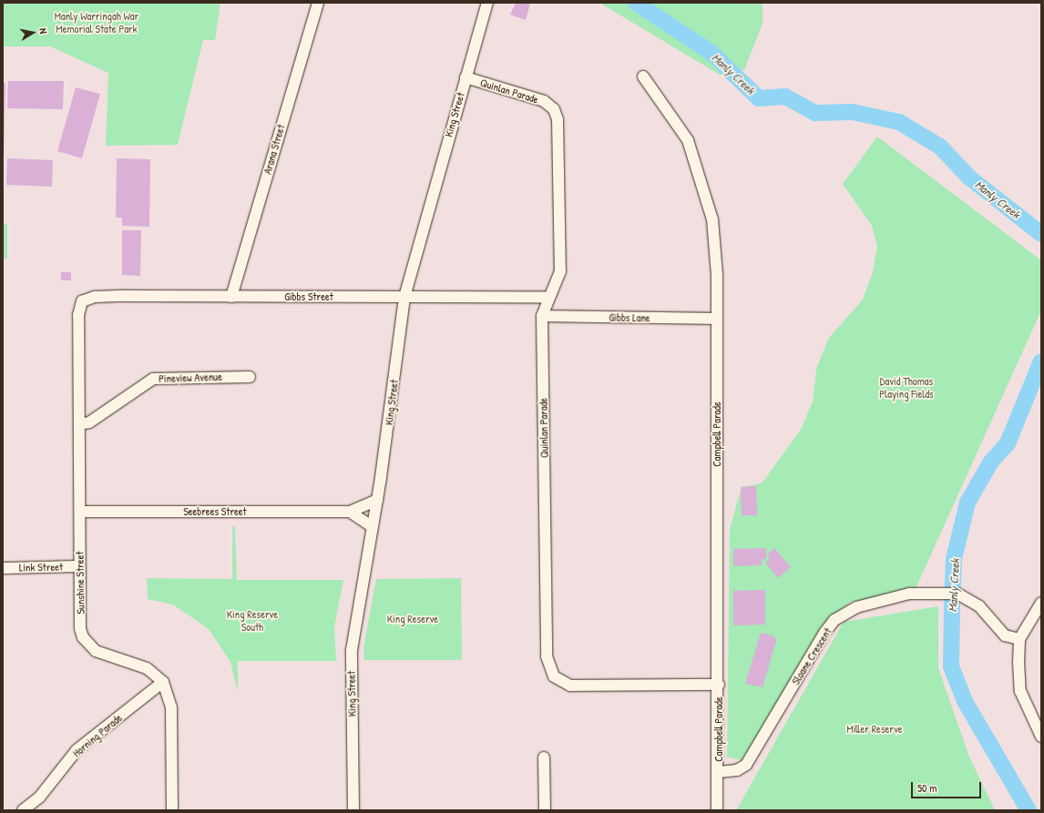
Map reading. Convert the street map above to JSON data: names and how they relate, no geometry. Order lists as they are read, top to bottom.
{
  "streets": {
    "street": [
      "Quinlan Parade",
      "King Street",
      "Arana Street",
      "Gibbs Street",
      "Gibbs Lane",
      "Pineview Avenue",
      "Campbell Parade",
      "Seebrees Street",
      "Link Street",
      "Sunshine Street",
      "Sloane Crescent",
      "Horning Parade"
    ]
  },
  "crossings": [
    ["Quinlan Parade", "King Street"],
    ["Quinlan Parade", "Gibbs Street"],
    ["Quinlan Parade", "Gibbs Lane"],
    ["Quinlan Parade", "Campbell Parade"],
    ["King Street", "Gibbs Street"],
    ["King Street", "Seebrees Street"],
    ["Arana Street", "Gibbs Street"],
    ["Gibbs Street", "Sunshine Street"],
    ["Gibbs Lane", "Campbell Parade"],
    ["Pineview Avenue", "Sunshine Street"],
    ["Campbell Parade", "Sloane Crescent"],
    ["Seebrees Street", "Sunshine Street"],
    ["Link Street", "Sunshine Street"],
    ["Sunshine Street", "Horning Parade"]
  ],
  "water": ["Manly Creek"],
  "parks": [
    "Manly Warringah War Memorial State Park",
    "David Thomas Playing Fields",
    "King Reserve South",
    "King Reserve",
    "Miller Reserve"
  ],
  "scale_bar": "50 m",
  "north": "right"
}
